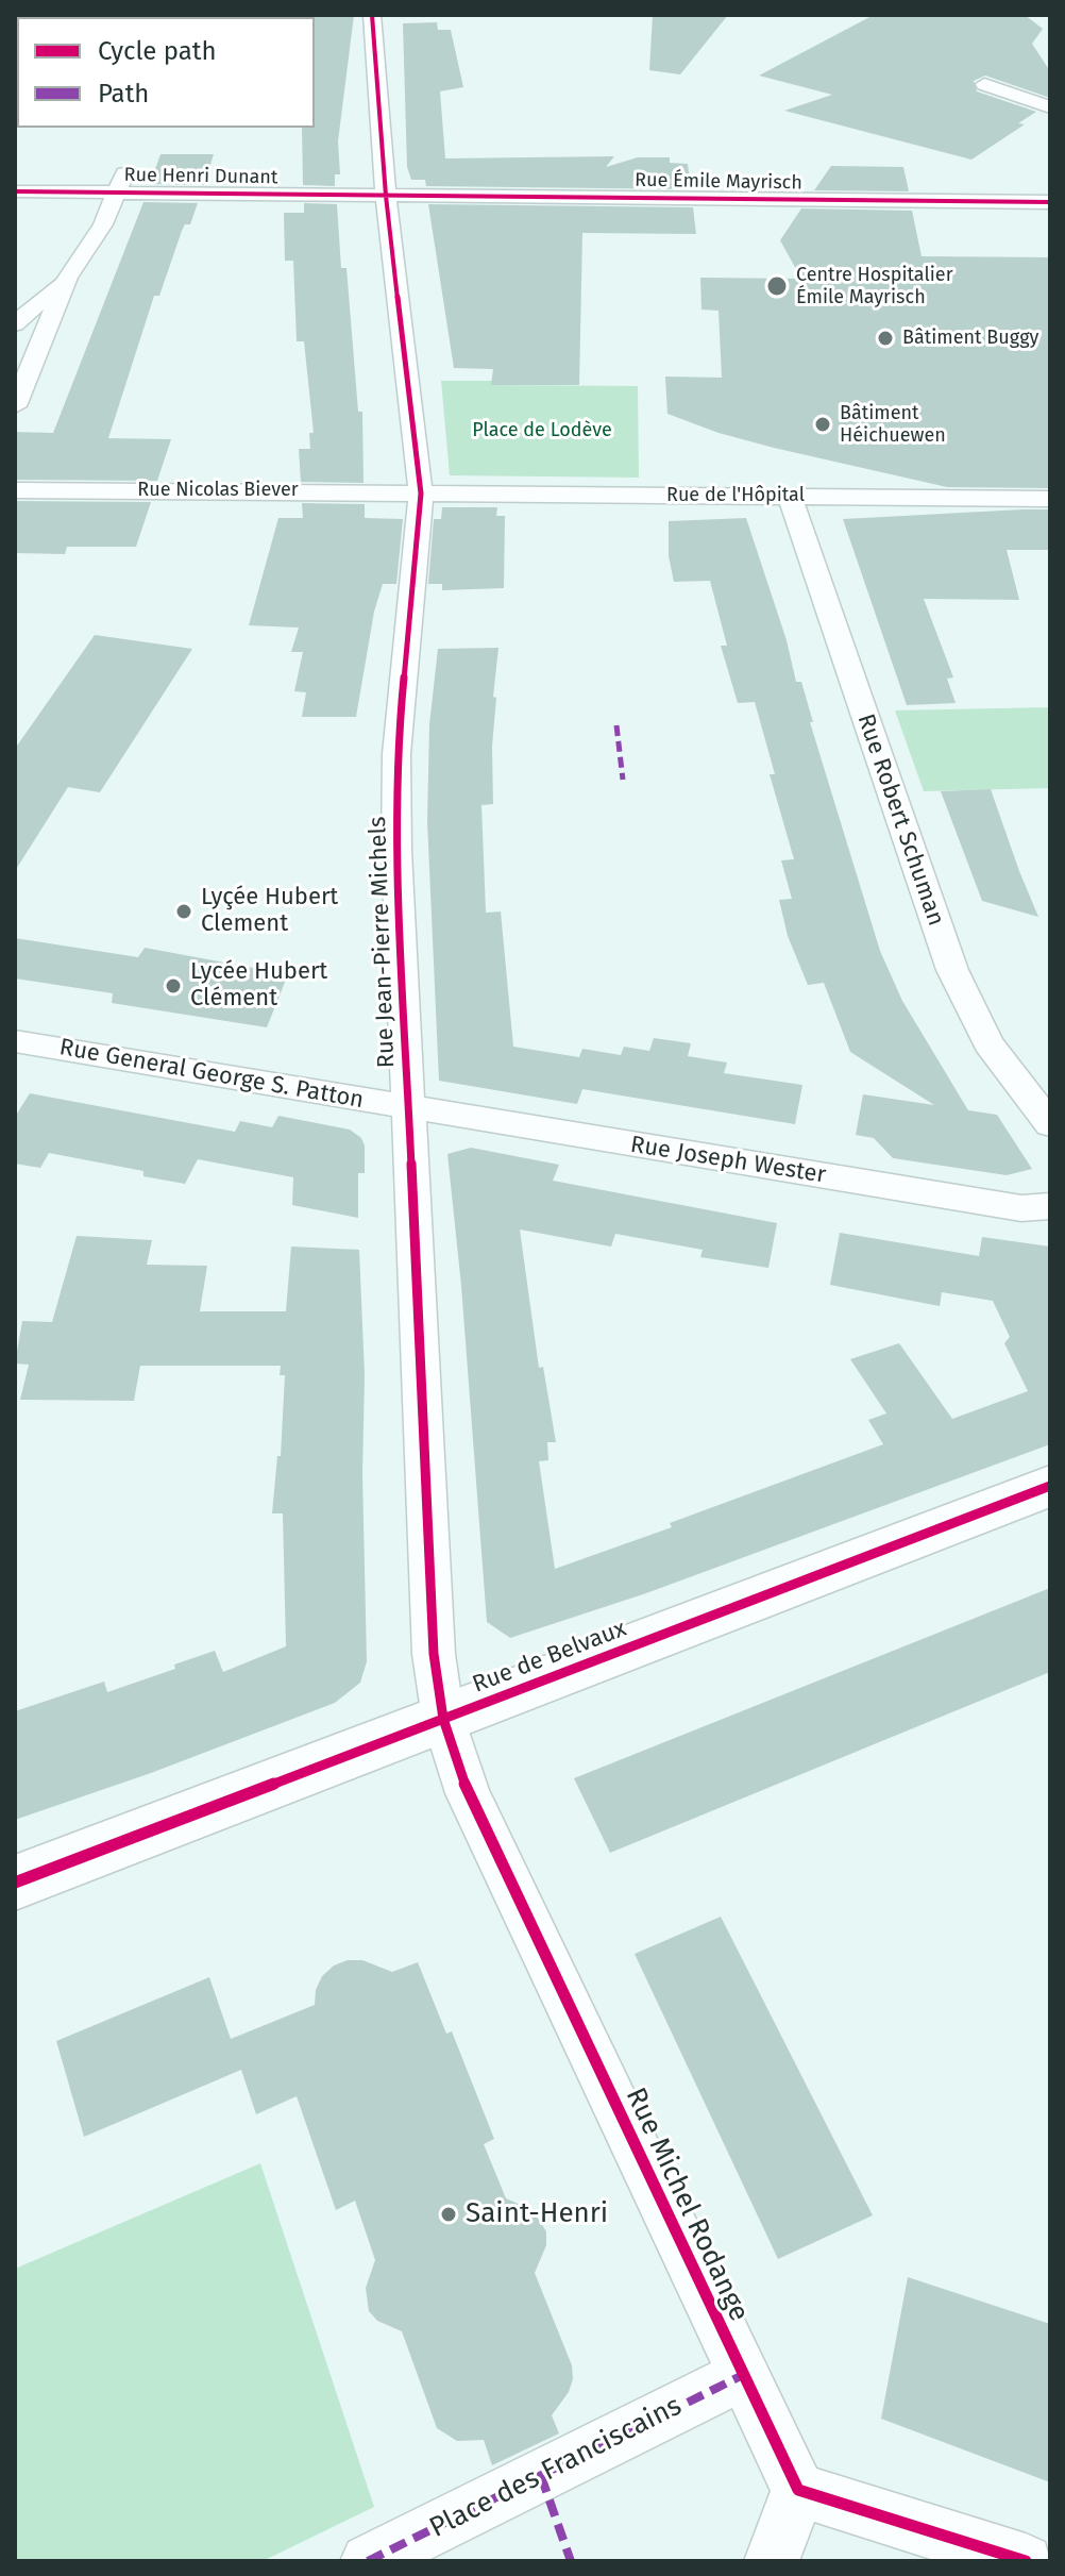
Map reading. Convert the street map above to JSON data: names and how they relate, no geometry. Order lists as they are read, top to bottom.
{
  "streets": {
    "street": [
      "Rue Henri Dunant",
      "Rue Émile Mayrisch",
      "Rue Nicolas Biever",
      "Rue de l'Hôpital",
      "Rue Robert Schuman",
      "Rue Jean-Pierre Michels",
      "Rue General George S. Patton",
      "Rue Joseph Wester",
      "Rue de Belvaux",
      "Rue Michel Rodange",
      "Place des Franciscains"
    ]
  },
  "crossings": [
    ["Rue Henri Dunant", "Rue Émile Mayrisch"],
    ["Rue Henri Dunant", "Rue Jean-Pierre Michels"],
    ["Rue Émile Mayrisch", "Rue Jean-Pierre Michels"],
    ["Rue Nicolas Biever", "Rue de l'Hôpital"],
    ["Rue Nicolas Biever", "Rue Jean-Pierre Michels"],
    ["Rue de l'Hôpital", "Rue Robert Schuman"],
    ["Rue de l'Hôpital", "Rue Jean-Pierre Michels"],
    ["Rue Jean-Pierre Michels", "Rue General George S. Patton"],
    ["Rue Jean-Pierre Michels", "Rue Joseph Wester"],
    ["Rue Jean-Pierre Michels", "Rue de Belvaux"],
    ["Rue Jean-Pierre Michels", "Rue Michel Rodange"],
    ["Rue General George S. Patton", "Rue Joseph Wester"],
    ["Rue de Belvaux", "Rue Michel Rodange"],
    ["Rue Michel Rodange", "Place des Franciscains"]
  ],
  "parks": ["Place de Lodève"],
  "places": [
    "Centre Hospitalier Émile Mayrisch",
    "Bâtiment Buggy",
    "Bâtiment Héichuewen",
    "Lyçée Hubert Clement",
    "Lycée Hubert Clément",
    "Saint-Henri"
  ],
  "legend": ["Cycle path", "Path"]
}
